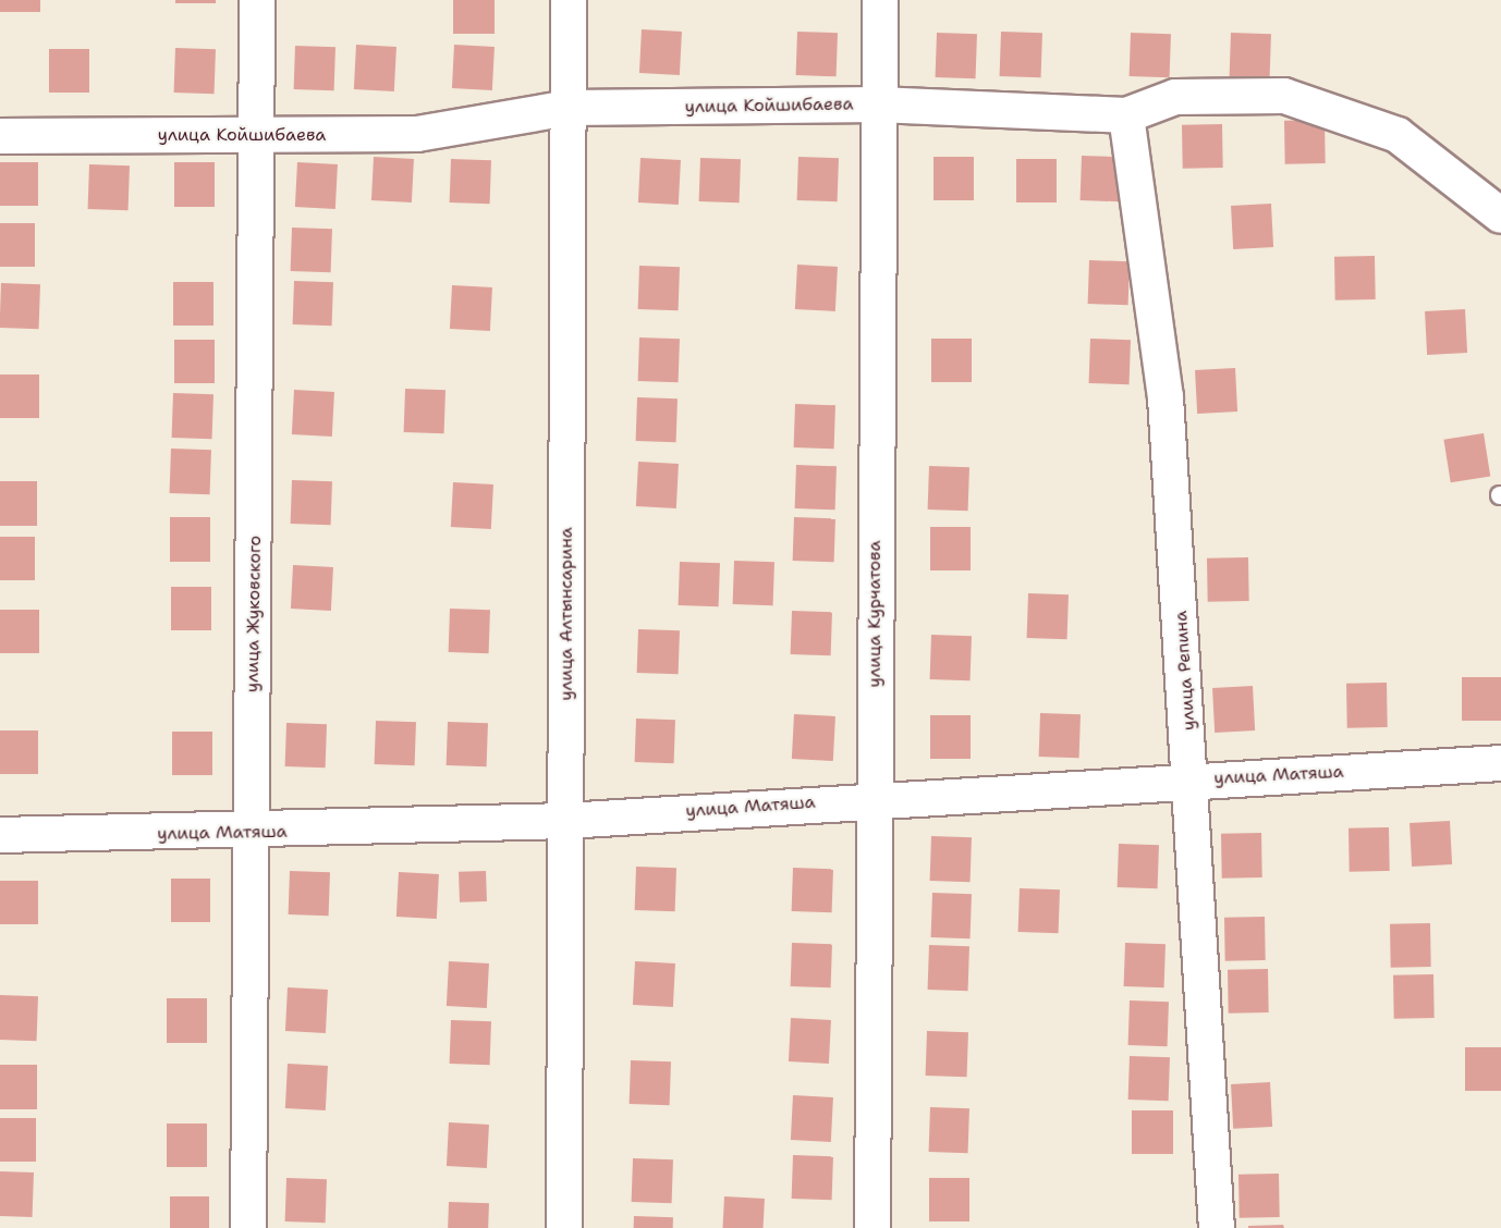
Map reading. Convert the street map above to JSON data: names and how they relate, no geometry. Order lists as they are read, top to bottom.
{
  "streets": {
    "street": [
      "улица Койшибаева",
      "улица Жуковского",
      "улица Алтынсарина",
      "улица Курчатова",
      "улица Репина",
      "улица Матяша"
    ]
  },
  "crossings": [
    ["улица Койшибаева", "улица Жуковского"],
    ["улица Койшибаева", "улица Алтынсарина"],
    ["улица Койшибаева", "улица Курчатова"],
    ["улица Койшибаева", "улица Репина"],
    ["улица Жуковского", "улица Матяша"],
    ["улица Алтынсарина", "улица Матяша"],
    ["улица Курчатова", "улица Матяша"],
    ["улица Репина", "улица Матяша"]
  ]
}
